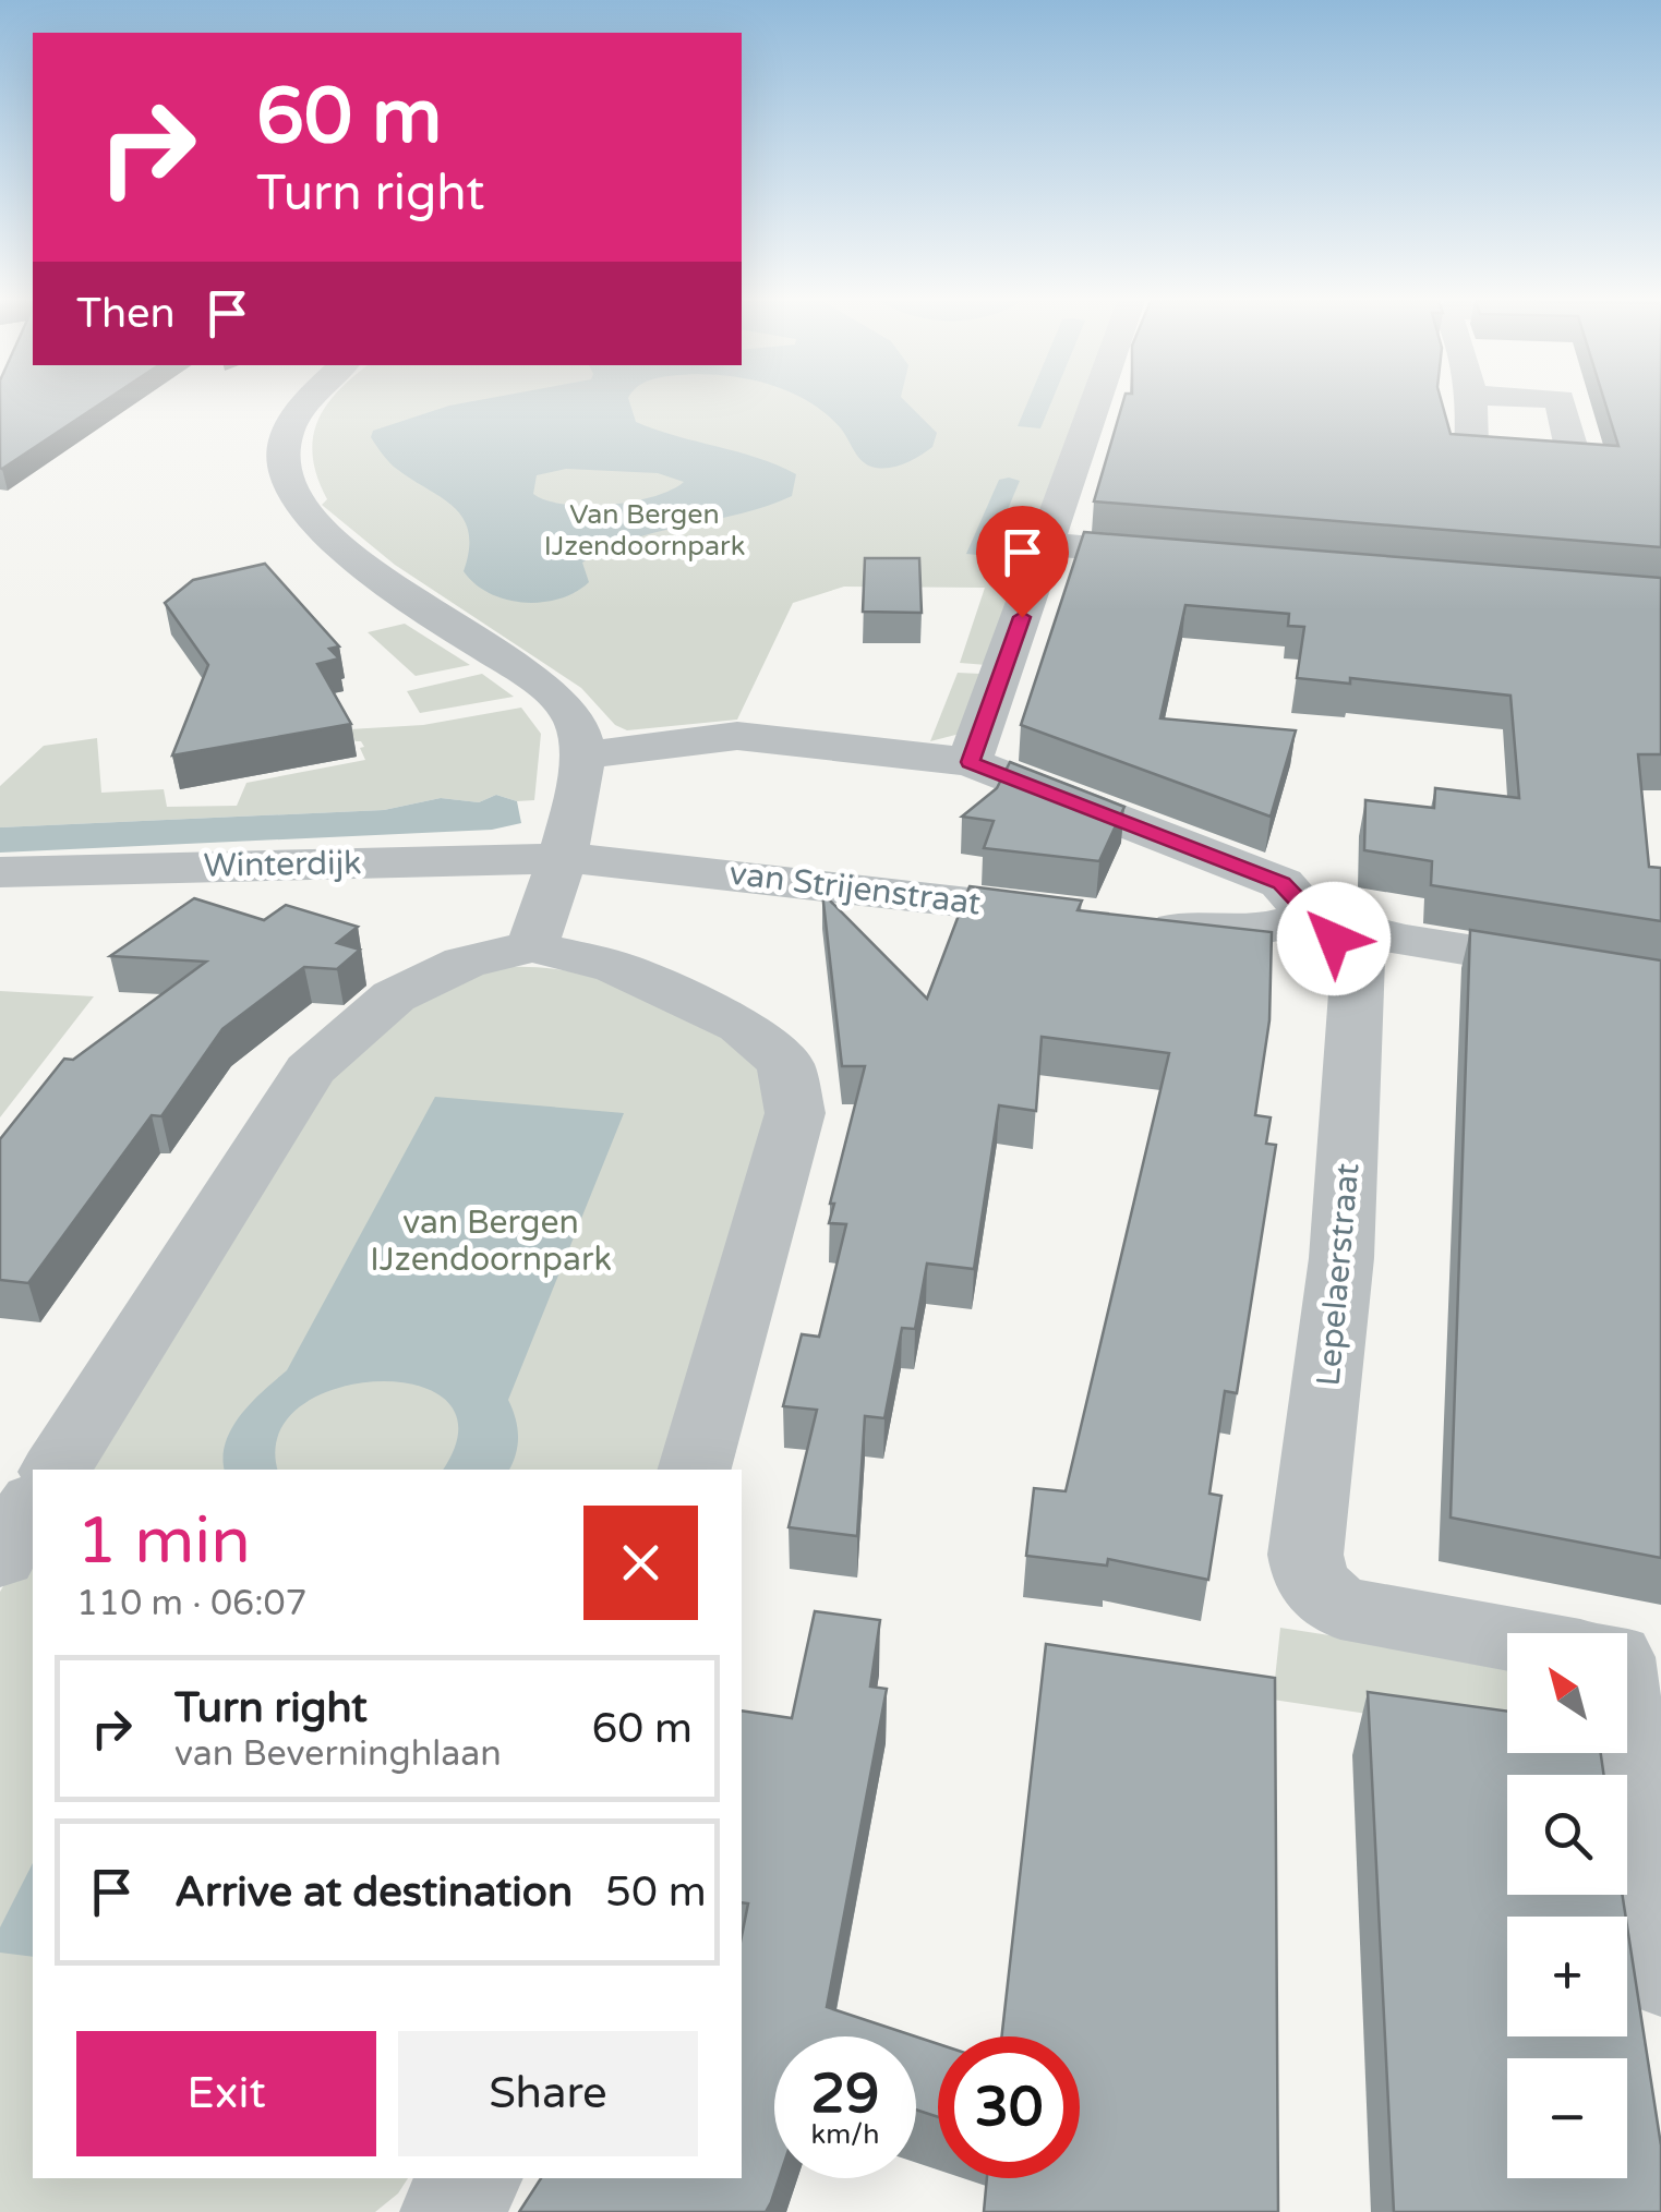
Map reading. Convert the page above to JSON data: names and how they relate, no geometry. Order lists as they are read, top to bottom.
{
  "streets": {
    "street": ["Winterdijk", "van Strijenstraat", "Lepelaerstraat"]
  },
  "crossings": [
    ["Winterdijk", "van Strijenstraat"],
    ["van Strijenstraat", "Lepelaerstraat"]
  ],
  "parks": ["Van Bergen IJzendoornpark", "van Bergen IJzendoornpark"],
  "north": "top left",
  "page": {
    "turn": ["60 m", "Turn right"],
    "then": "Then",
    "heading": ["1 min", "110 m · 06:07"],
    "map_buttons": ["+", "−"],
    "list": [
      {
        "name": "Turn right",
        "note": "van Beverninghlaan",
        "value": "60 m"
      },
      {
        "name": "Arrive at destination",
        "value": "50 m"
      }
    ],
    "buttons": ["Exit", "Share"],
    "speed": "29 km/h",
    "limit": "30"
  }
}
